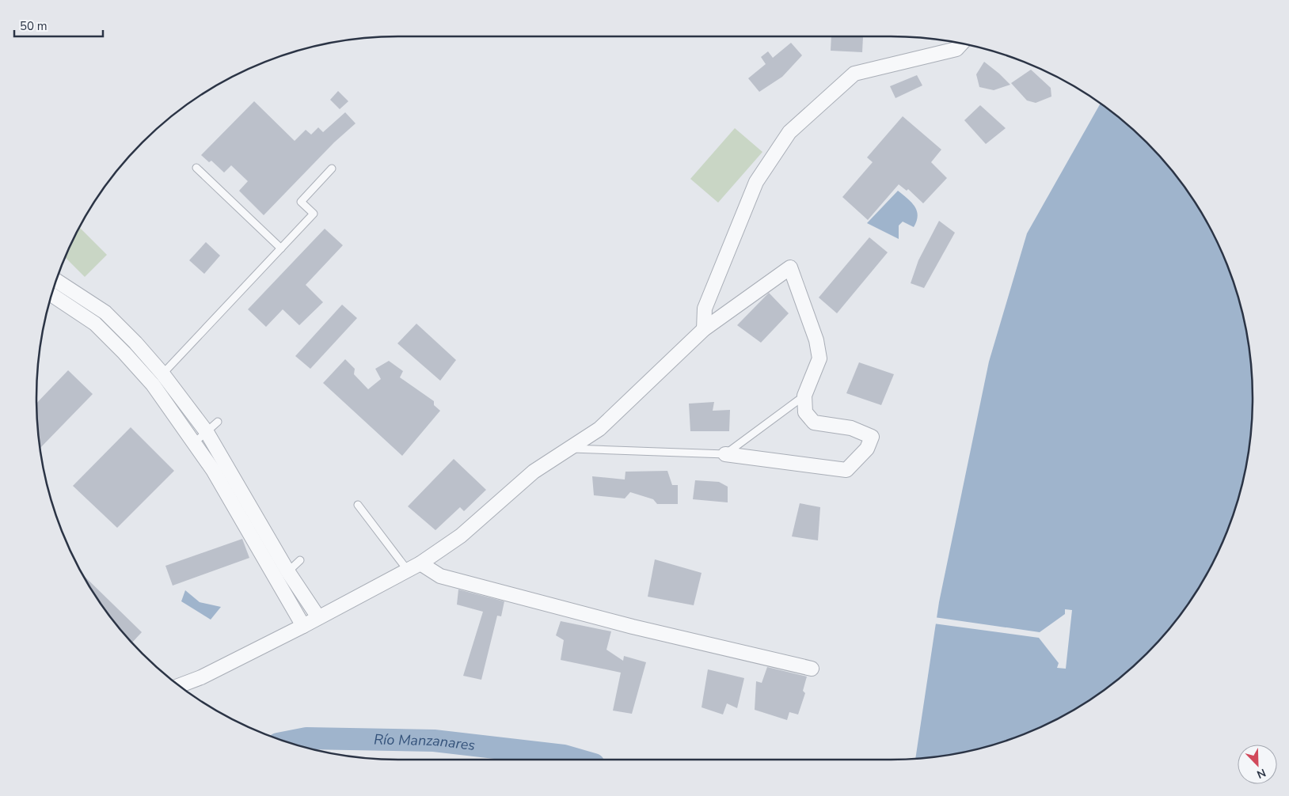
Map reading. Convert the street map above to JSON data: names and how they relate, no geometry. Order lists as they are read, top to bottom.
{
  "water": ["Río Manzanares"],
  "scale_bar": "50 m",
  "north": "bottom right"
}
